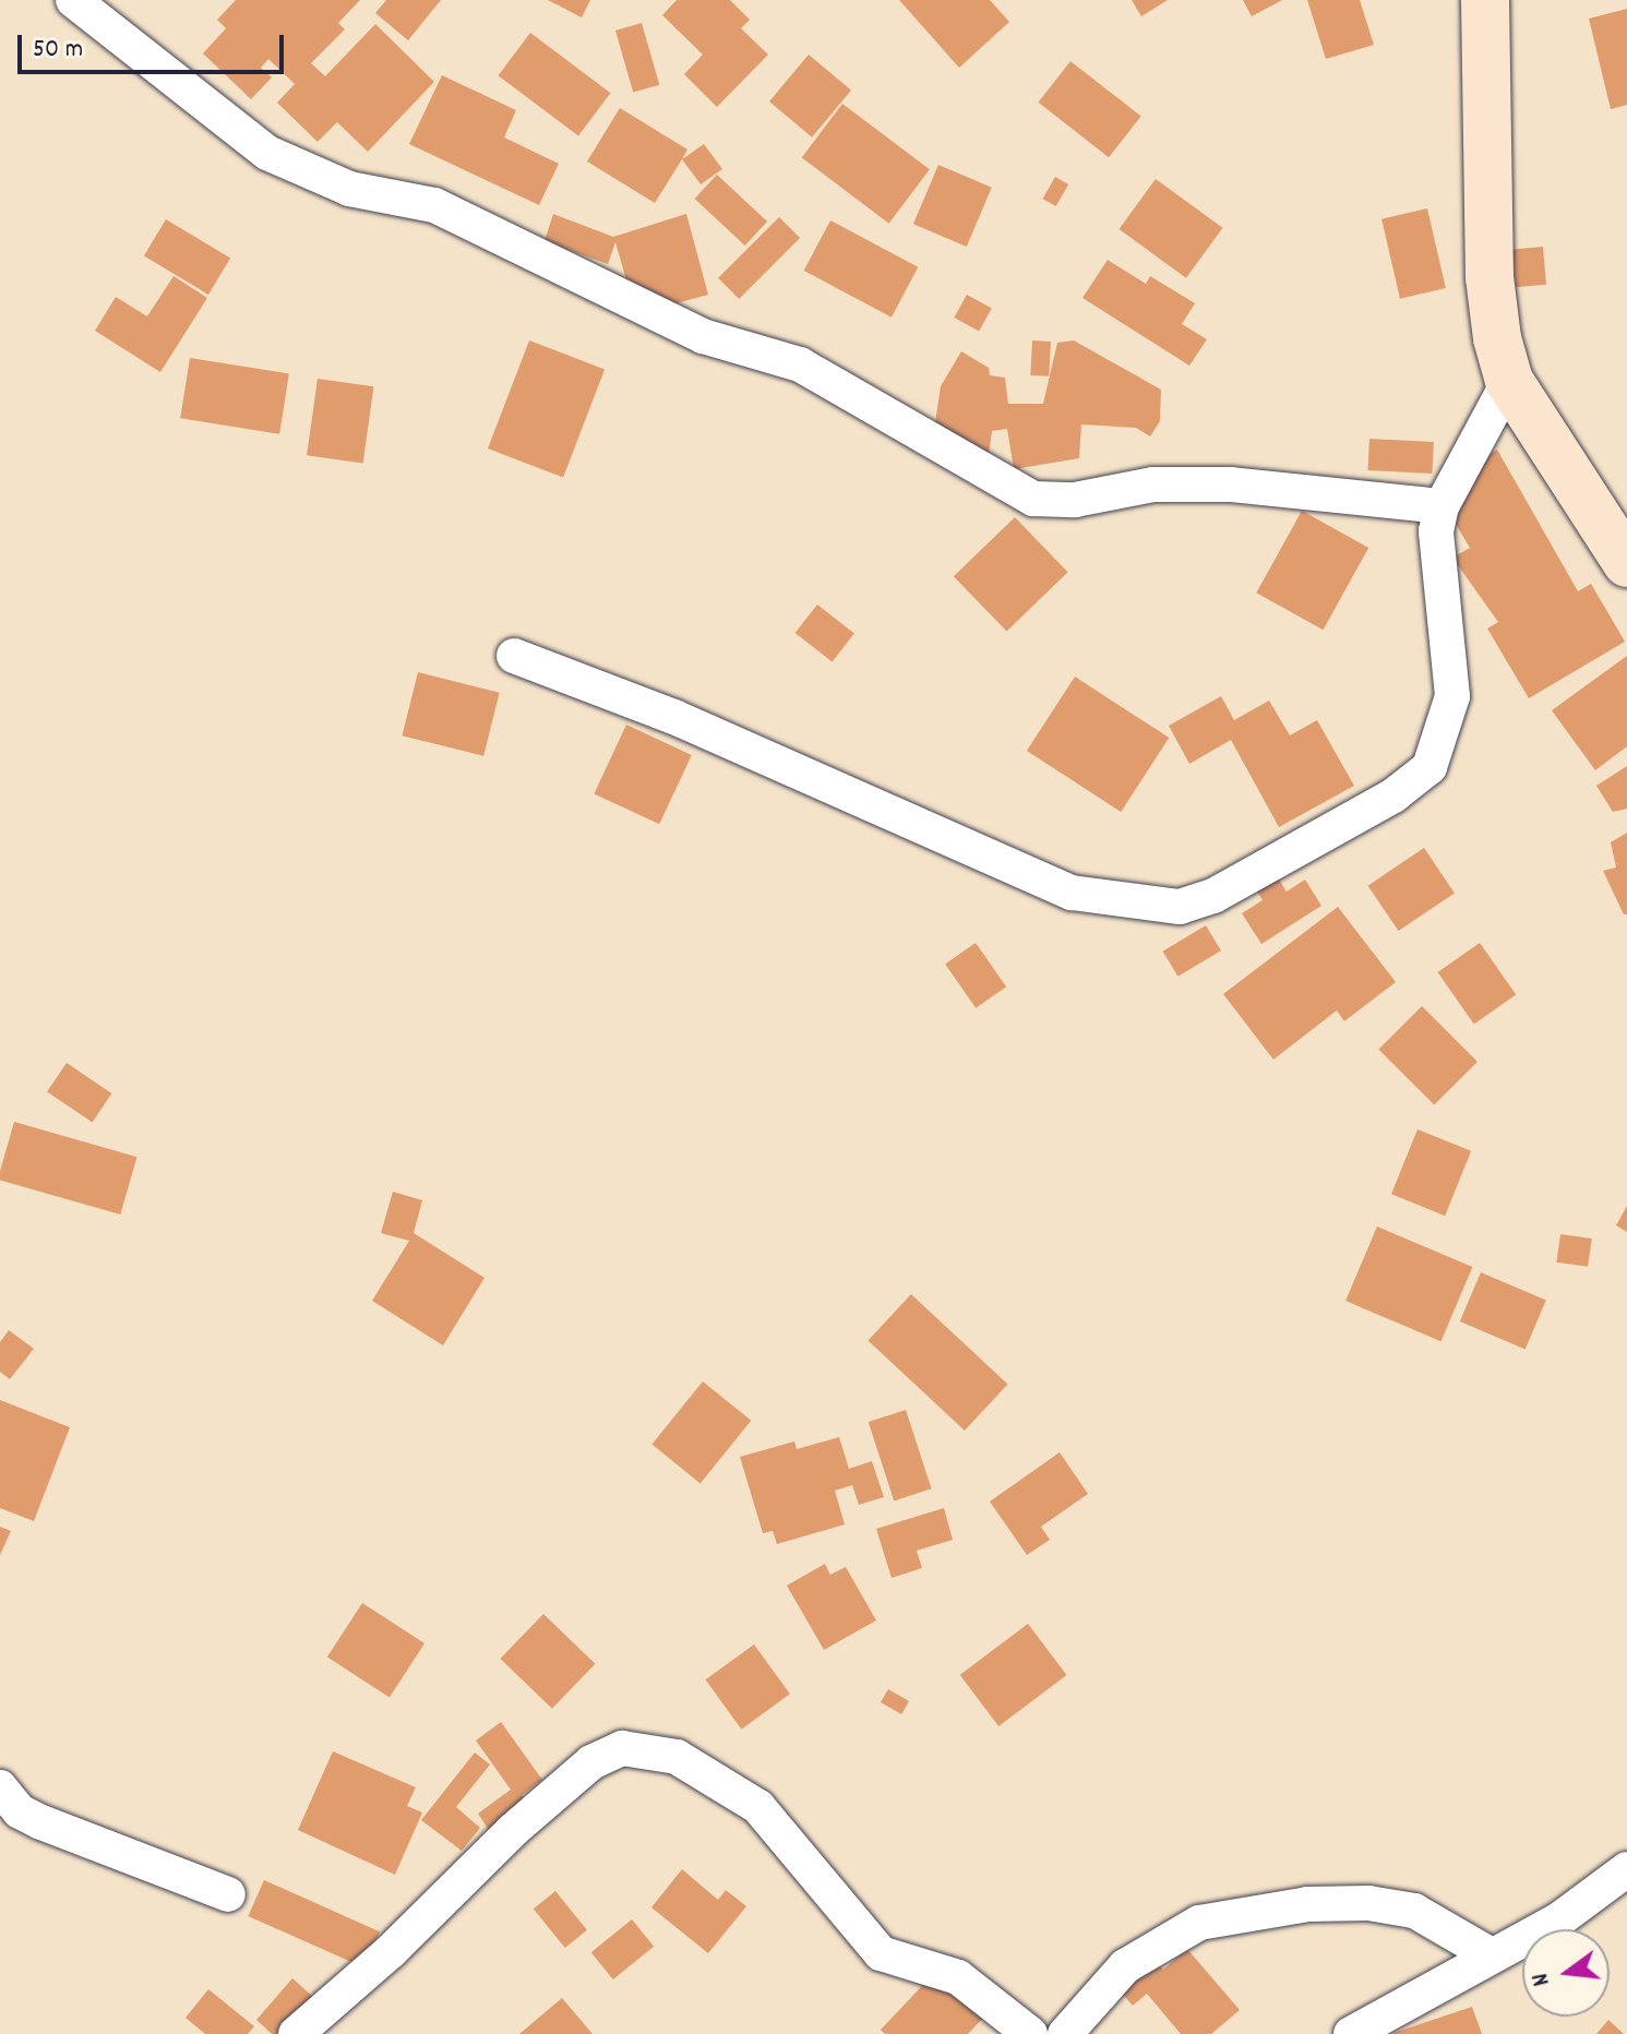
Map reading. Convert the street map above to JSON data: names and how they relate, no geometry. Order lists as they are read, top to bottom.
{
  "scale_bar": "50 m",
  "north": "left"
}
